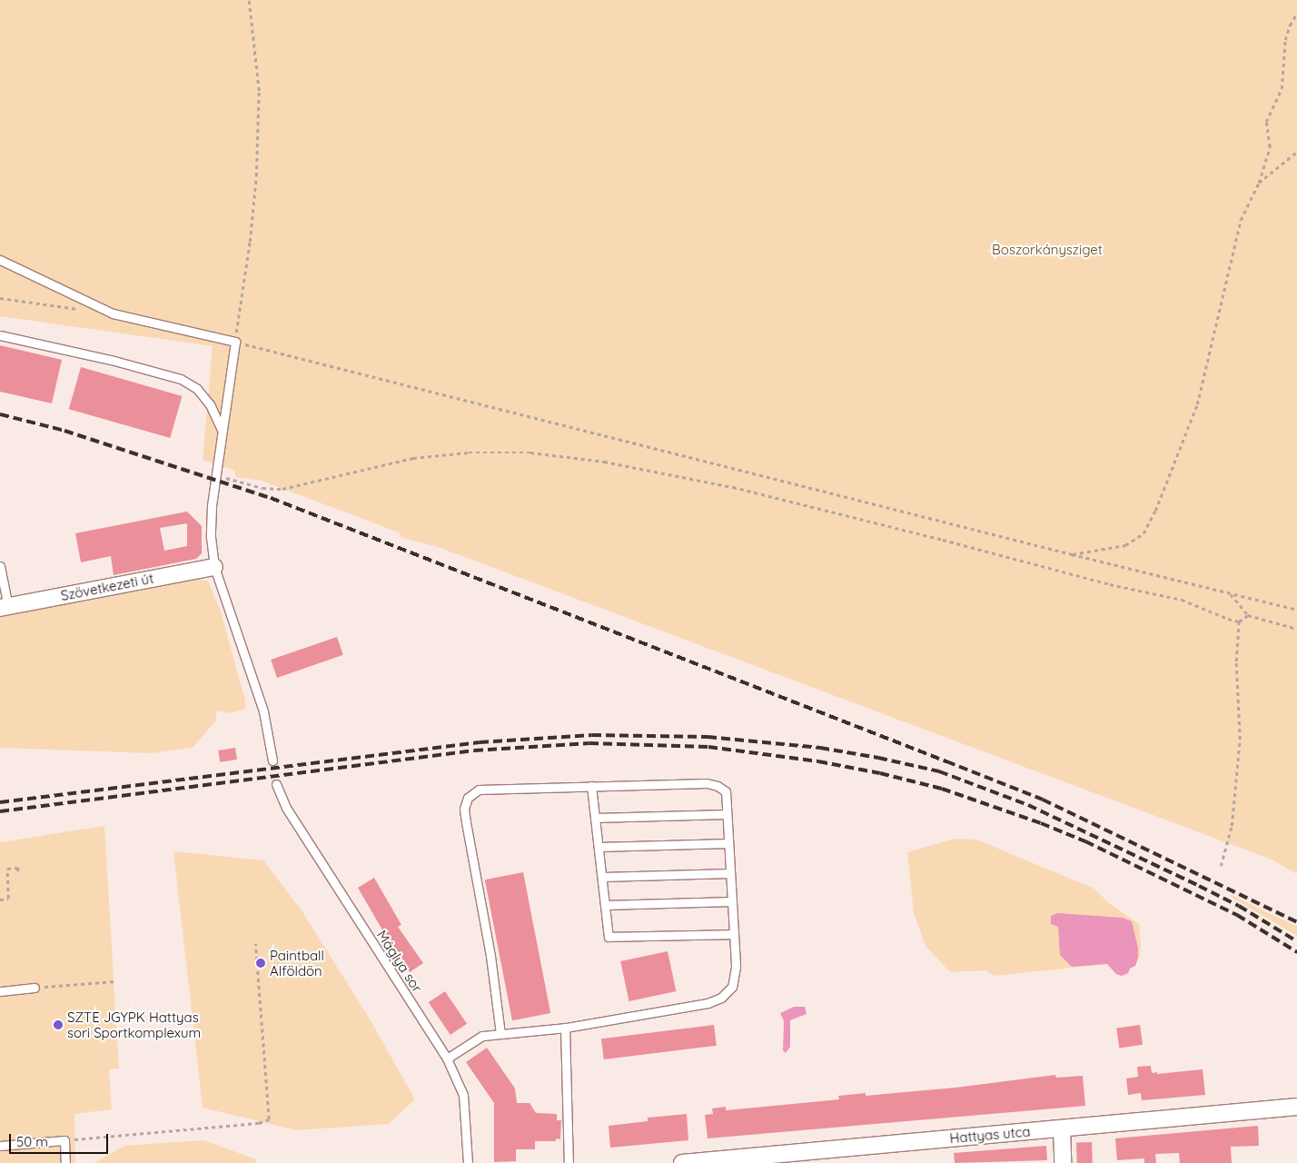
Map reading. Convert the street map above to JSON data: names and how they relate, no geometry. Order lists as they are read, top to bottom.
{
  "streets": {
    "street": ["Szövetkezeti út", "Hattyas utca"],
    "lane": ["Máglya sor"]
  },
  "parks": ["Boszorkánysziget"],
  "places": ["Paintball Alföldön", "SZTE JGYPK Hattyas sori Sportkomplexum"],
  "scale_bar": "50 m"
}
